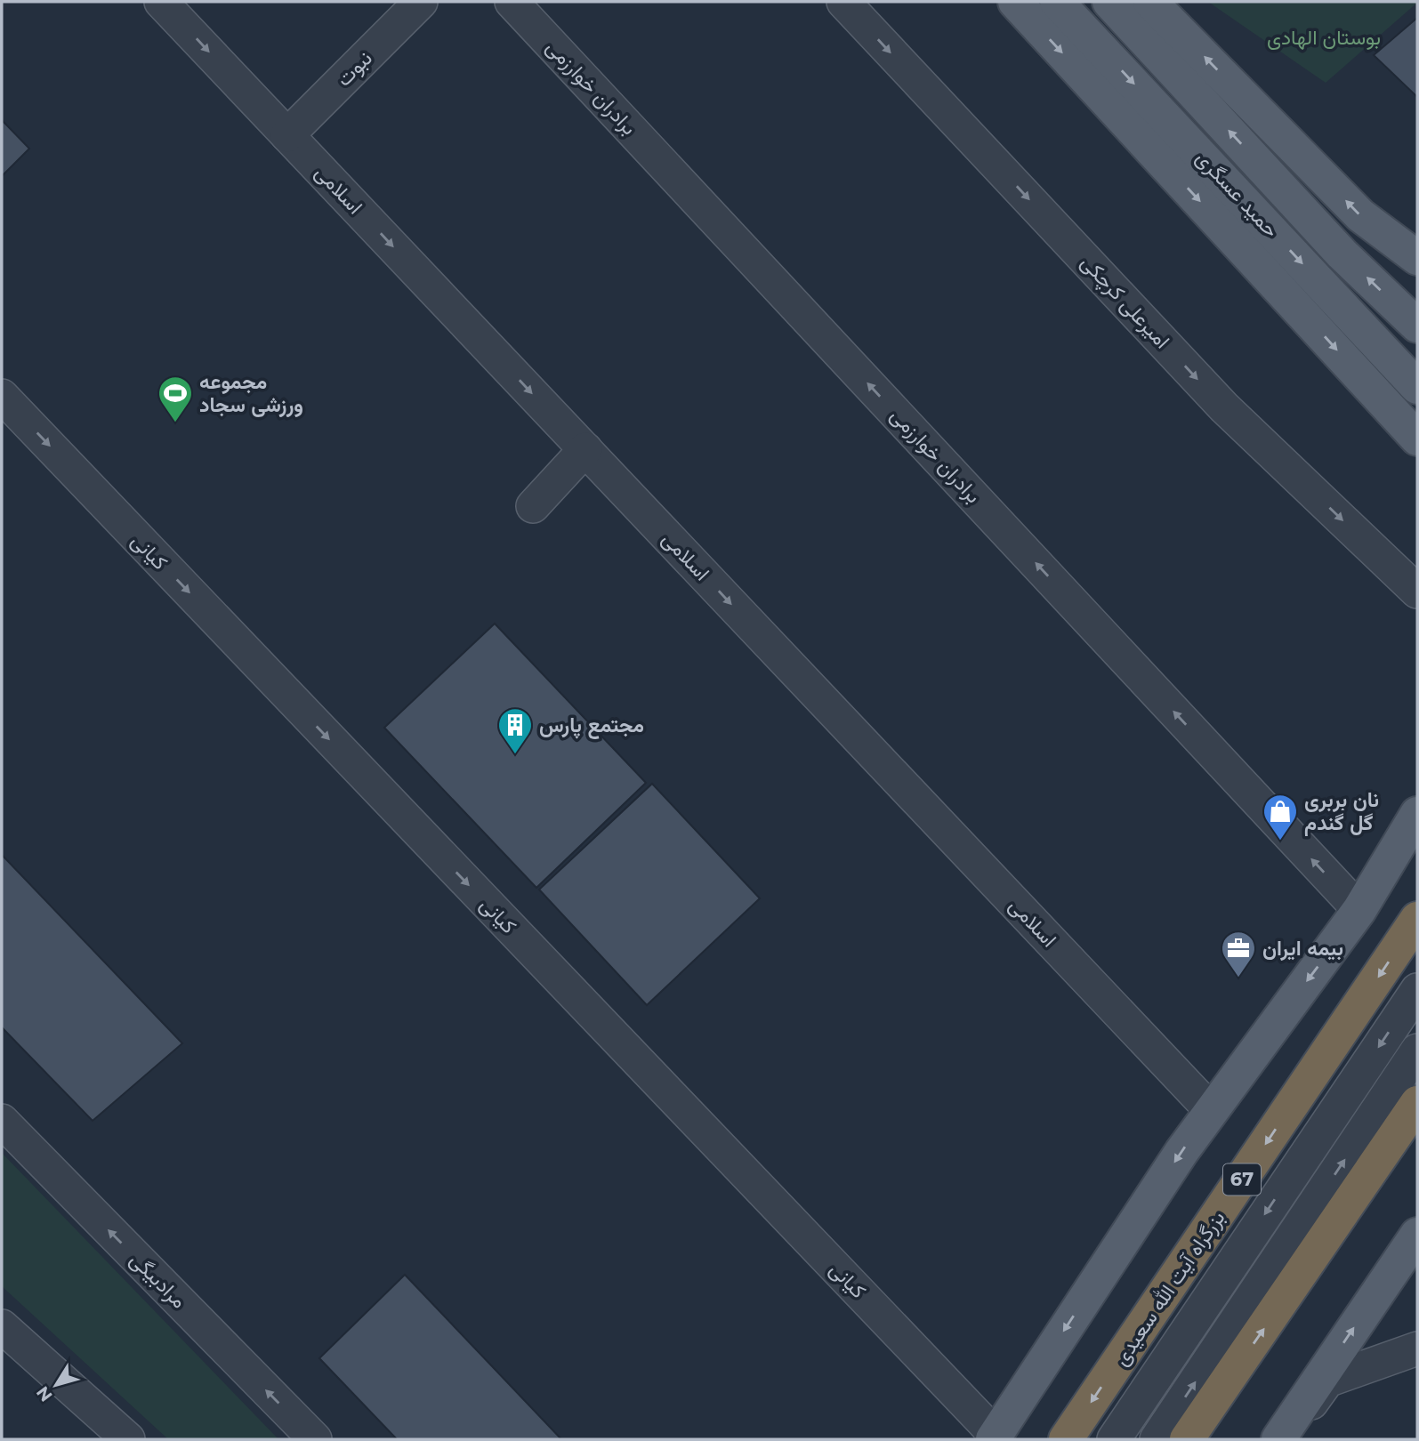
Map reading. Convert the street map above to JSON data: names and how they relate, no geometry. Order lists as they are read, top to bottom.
{
  "streets": {
    "highway": ["67", "بزرگراه آیت الله سعیدی"],
    "main road": ["حمید عسگری"],
    "street": [
      "نبوت",
      "برادران خوارزمی",
      "اسلامی",
      "امیرعلی کرچکی",
      "کیانی",
      "مرادبیگی"
    ]
  },
  "crossings": [
    ["نبوت", "اسلامی"]
  ],
  "one_way": [
    "برادران خوارزمی",
    "اسلامی",
    "امیرعلی کرچکی",
    "کیانی"
  ],
  "parks": ["بوستان الهادی"],
  "places": {
    "sports": ["مجموعه ورزشی سجاد"],
    "building": ["مجتمع پارس"],
    "shop": ["نان بربری گل گندم"],
    "office": ["بیمه ایران"]
  },
  "north": "bottom left"
}
